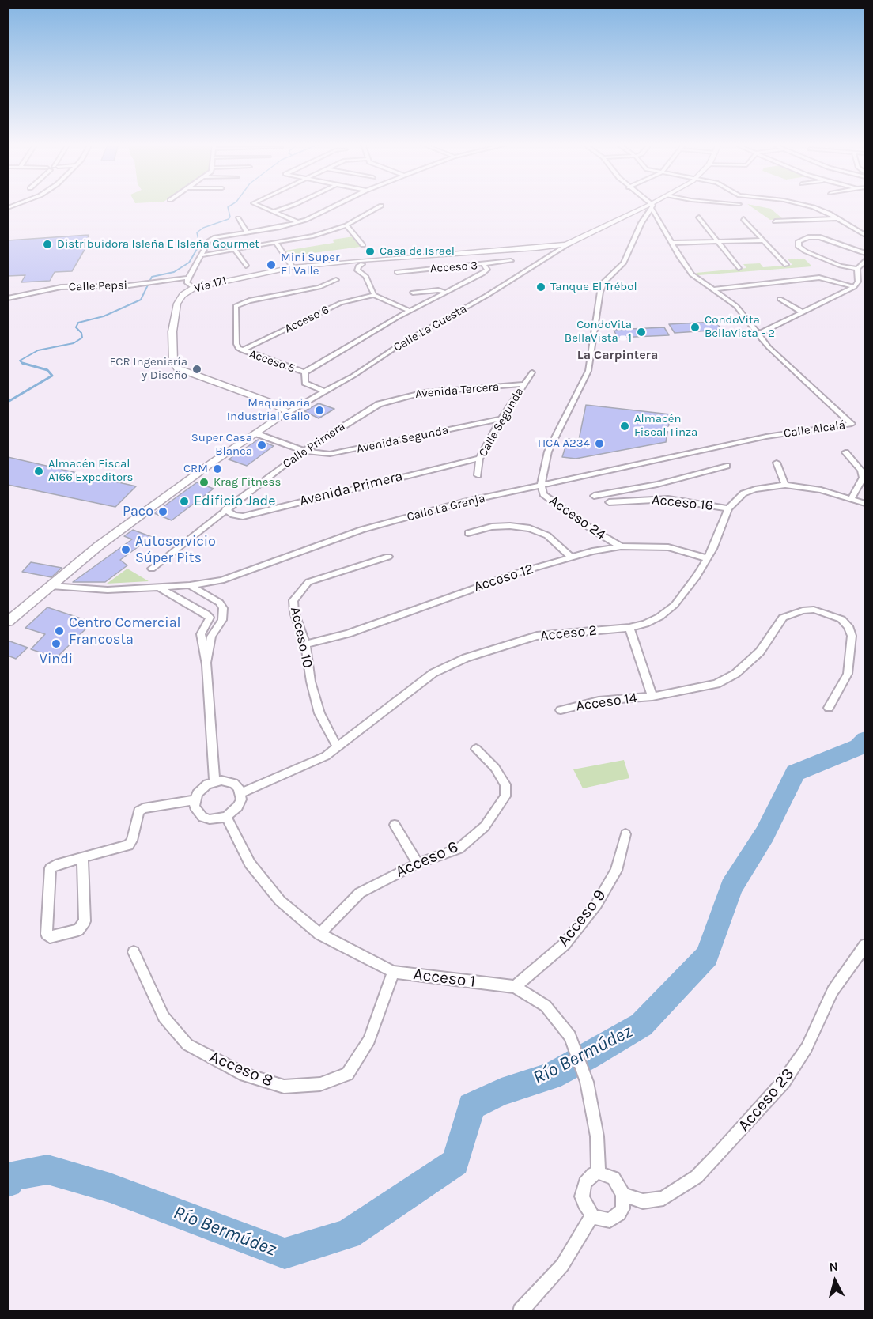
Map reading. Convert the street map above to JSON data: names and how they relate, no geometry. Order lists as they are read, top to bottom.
{
  "streets": {
    "main road": ["Vía 171"],
    "street": [
      "Acceso 3",
      "Calle Pepsi",
      "Acceso 6",
      "Calle La Cuesta",
      "Acceso 5",
      "Avenida Tercera",
      "Calle Segunda",
      "Calle Alcalá",
      "Avenida Segunda",
      "Calle Primera",
      "Avenida Primera",
      "Acceso 16",
      "Calle La Granja",
      "Acceso 24",
      "Acceso 12",
      "Acceso 2",
      "Acceso 10",
      "Acceso 14",
      "Acceso 9",
      "Acceso 1",
      "Acceso 8",
      "Acceso 23"
    ]
  },
  "crossings": [
    ["Vía 171", "Calle La Cuesta"],
    ["Vía 171", "Calle Alcalá"],
    ["Acceso 6", "Acceso 5"],
    ["Acceso 6", "Acceso 1"],
    ["Avenida Tercera", "Calle Segunda"],
    ["Avenida Tercera", "Calle Primera"],
    ["Calle Segunda", "Avenida Segunda"],
    ["Calle Segunda", "Avenida Primera"],
    ["Calle Alcalá", "Calle La Granja"],
    ["Calle Alcalá", "Acceso 24"],
    ["Avenida Segunda", "Calle Primera"],
    ["Calle Primera", "Avenida Primera"],
    ["Acceso 16", "Acceso 2"],
    ["Calle La Granja", "Acceso 24"],
    ["Acceso 24", "Acceso 12"],
    ["Acceso 12", "Acceso 2"],
    ["Acceso 12", "Acceso 10"],
    ["Acceso 2", "Acceso 10"],
    ["Acceso 2", "Acceso 1"],
    ["Acceso 9", "Acceso 1"],
    ["Acceso 1", "Acceso 8"],
    ["Acceso 1", "Acceso 23"]
  ],
  "districts": ["La Carpintera"],
  "water": ["Río Bermúdez"],
  "places": [
    "Distribuidora Isleña E Isleña Gourmet",
    "Casa de Israel",
    "Mini Super El Valle",
    "Tanque El Trébol",
    "CondoVita BellaVista - 2",
    "CondoVita BellaVista - 1",
    "FCR Ingeniería y Diseño",
    "Maquinaria Industrial Gallo",
    "Almacén Fiscal Tinza",
    "TICA A234",
    "Super Casa Blanca",
    "CRM",
    "Almacén Fiscal A166 Expeditors",
    "Krag Fitness",
    "Edificio Jade",
    "Paco",
    "Autoservicio Súper Pits",
    "Centro Comercial Francosta",
    "Vindi"
  ],
  "north": "top"
}
